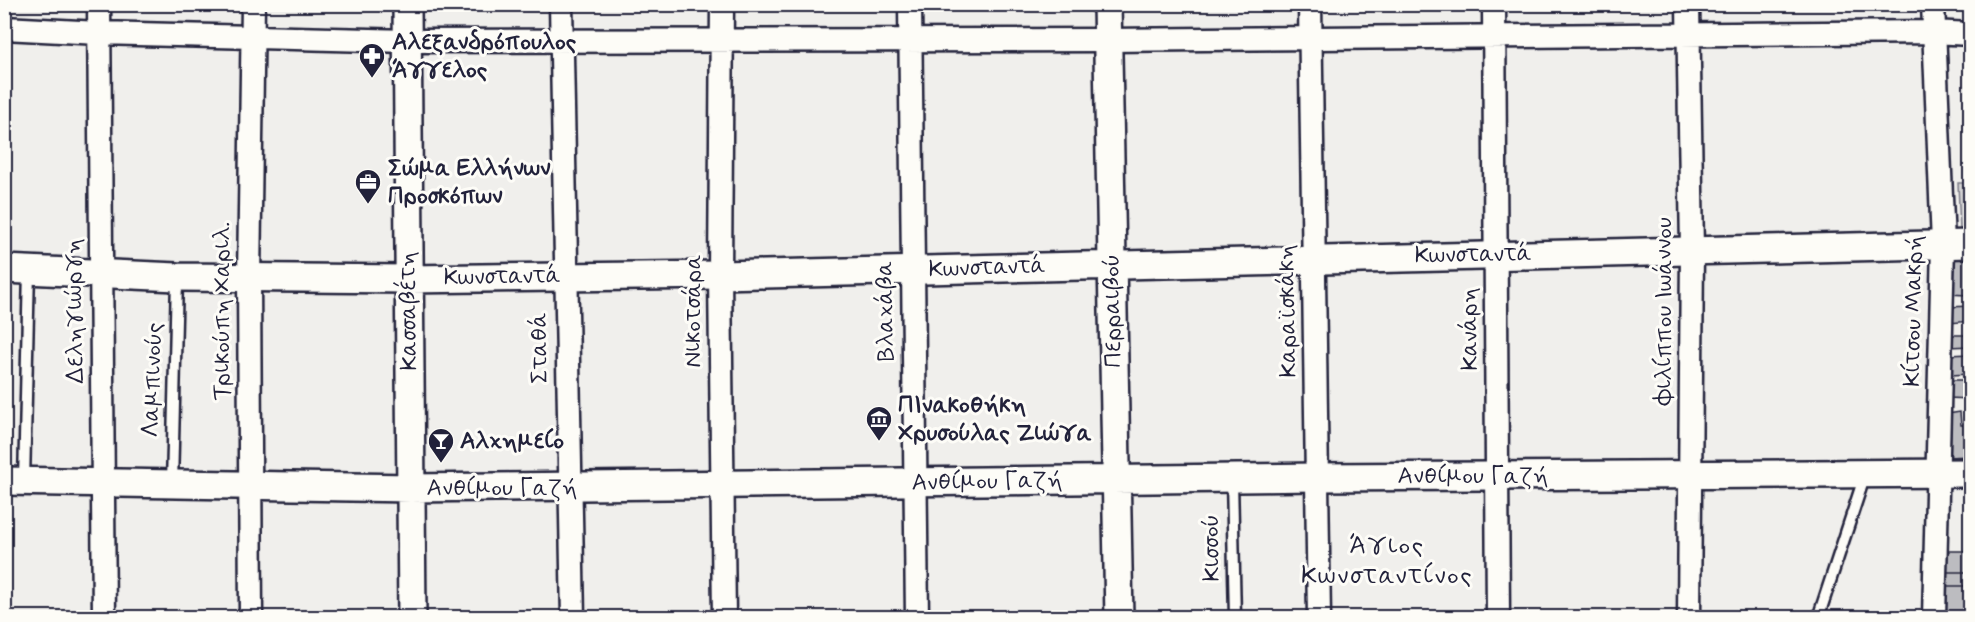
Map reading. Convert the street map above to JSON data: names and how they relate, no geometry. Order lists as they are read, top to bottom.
{
  "streets": {
    "street": [
      "Κωνσταντά",
      "Δεληγιώργη",
      "Τρικούπη Χαριλ.",
      "Κασσαβέτη",
      "Νικοτσάρα",
      "Βλαχάβα",
      "Περραιβού",
      "Καραϊσκάκη",
      "Φιλίππου Ιωάννου",
      "Κίτσου Μακρή",
      "Κανάρη",
      "Σταθά",
      "Ανθίμου Γαζή"
    ],
    "lane": ["Λαμπινούς", "Κισσού"]
  },
  "crossings": [
    ["Κωνσταντά", "Δεληγιώργη"],
    ["Κωνσταντά", "Τρικούπη Χαριλ."],
    ["Κωνσταντά", "Κασσαβέτη"],
    ["Κωνσταντά", "Νικοτσάρα"],
    ["Κωνσταντά", "Βλαχάβα"],
    ["Κωνσταντά", "Περραιβού"],
    ["Κωνσταντά", "Καραϊσκάκη"],
    ["Κωνσταντά", "Φιλίππου Ιωάννου"],
    ["Κωνσταντά", "Κίτσου Μακρή"],
    ["Κωνσταντά", "Κανάρη"],
    ["Κωνσταντά", "Σταθά"],
    ["Κωνσταντά", "Λαμπινούς"],
    ["Δεληγιώργη", "Ανθίμου Γαζή"],
    ["Τρικούπη Χαριλ.", "Ανθίμου Γαζή"],
    ["Κασσαβέτη", "Ανθίμου Γαζή"],
    ["Νικοτσάρα", "Ανθίμου Γαζή"],
    ["Βλαχάβα", "Ανθίμου Γαζή"],
    ["Περραιβού", "Ανθίμου Γαζή"],
    ["Καραϊσκάκη", "Ανθίμου Γαζή"],
    ["Φιλίππου Ιωάννου", "Ανθίμου Γαζή"],
    ["Κίτσου Μακρή", "Ανθίμου Γαζή"],
    ["Κανάρη", "Ανθίμου Γαζή"],
    ["Σταθά", "Ανθίμου Γαζή"],
    ["Λαμπινούς", "Ανθίμου Γαζή"],
    ["Ανθίμου Γαζή", "Κισσού"]
  ],
  "districts": ["Άγιος Κωνσταντίνος"],
  "places": {
    "pharmacy": ["Αλεξανδρόπουλος Άγγελος"],
    "office": ["Σώμα Ελλήνων Προσκόπων"],
    "museum": ["ΠΙνακοθήκη Χρυσούλας Ζιώγα"],
    "bar": ["Αλχημείο"]
  }
}
